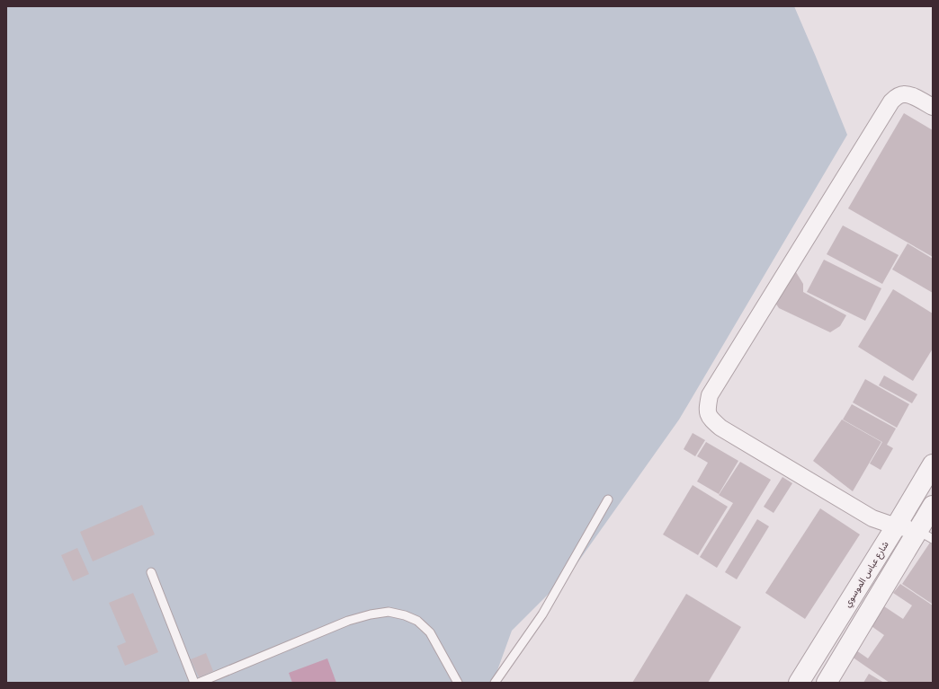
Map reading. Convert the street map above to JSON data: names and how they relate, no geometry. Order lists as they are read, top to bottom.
{
  "streets": {
    "street": ["شارع عباس الموسوي"]
  }
}
